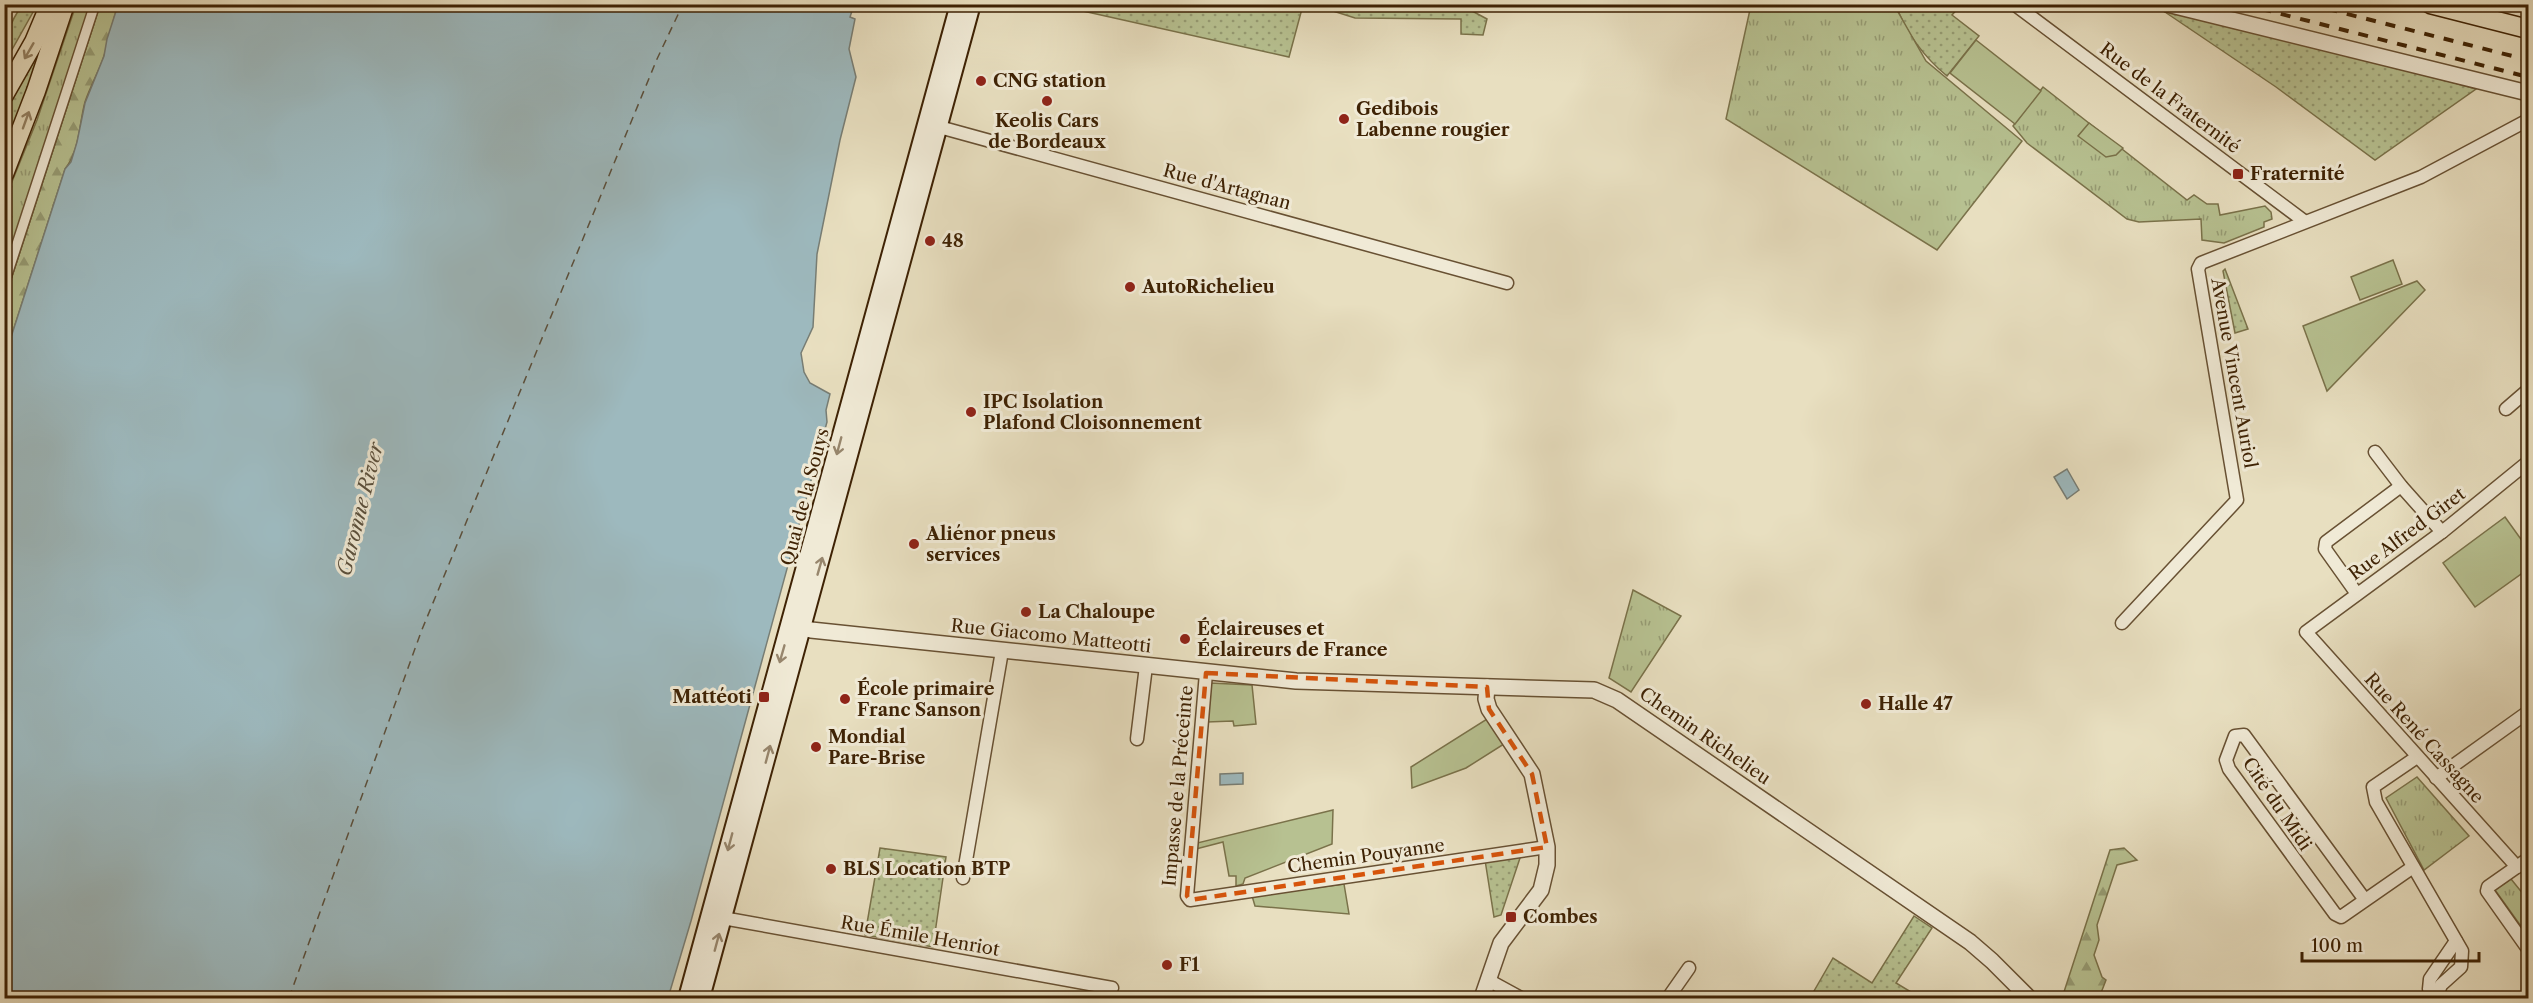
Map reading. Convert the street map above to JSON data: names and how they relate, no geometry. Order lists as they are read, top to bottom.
{
  "streets": {
    "main road": ["Quai de la Souys"],
    "street": [
      "Rue de la Fraternité",
      "Rue d'Artagnan",
      "Avenue Vincent Auriol",
      "Rue Alfred Giret",
      "Rue Giacomo Matteotti",
      "Chemin Richelieu",
      "Rue René Cassagne",
      "Impasse de la Préceinte",
      "Cité du Midi",
      "Chemin Pouyanne",
      "Rue Émile Henriot"
    ]
  },
  "crossings": [
    ["Rue de la Fraternité", "Avenue Vincent Auriol"],
    ["Rue d'Artagnan", "Quai de la Souys"],
    ["Quai de la Souys", "Rue Giacomo Matteotti"],
    ["Quai de la Souys", "Rue Émile Henriot"],
    ["Rue Alfred Giret", "Rue René Cassagne"],
    ["Rue Giacomo Matteotti", "Chemin Richelieu"],
    ["Rue Giacomo Matteotti", "Impasse de la Préceinte"],
    ["Impasse de la Préceinte", "Chemin Pouyanne"]
  ],
  "water": ["Garonne River"],
  "places": {
    "other": [
      "CNG station",
      "Keolis Cars de Bordeaux",
      "Gedibois Labenne rougier",
      "48",
      "AutoRichelieu",
      "IPC Isolation Plafond Cloisonnement",
      "Aliénor pneus services",
      "La Chaloupe",
      "Éclaireuses et Éclaireurs de France",
      "École primaire Franc Sanson",
      "Halle 47",
      "Mondial Pare-Brise",
      "BLS Location BTP",
      "F1"
    ],
    "transit": ["Fraternité", "Mattéoti", "Combes"]
  },
  "scale_bar": "100 m"
}
